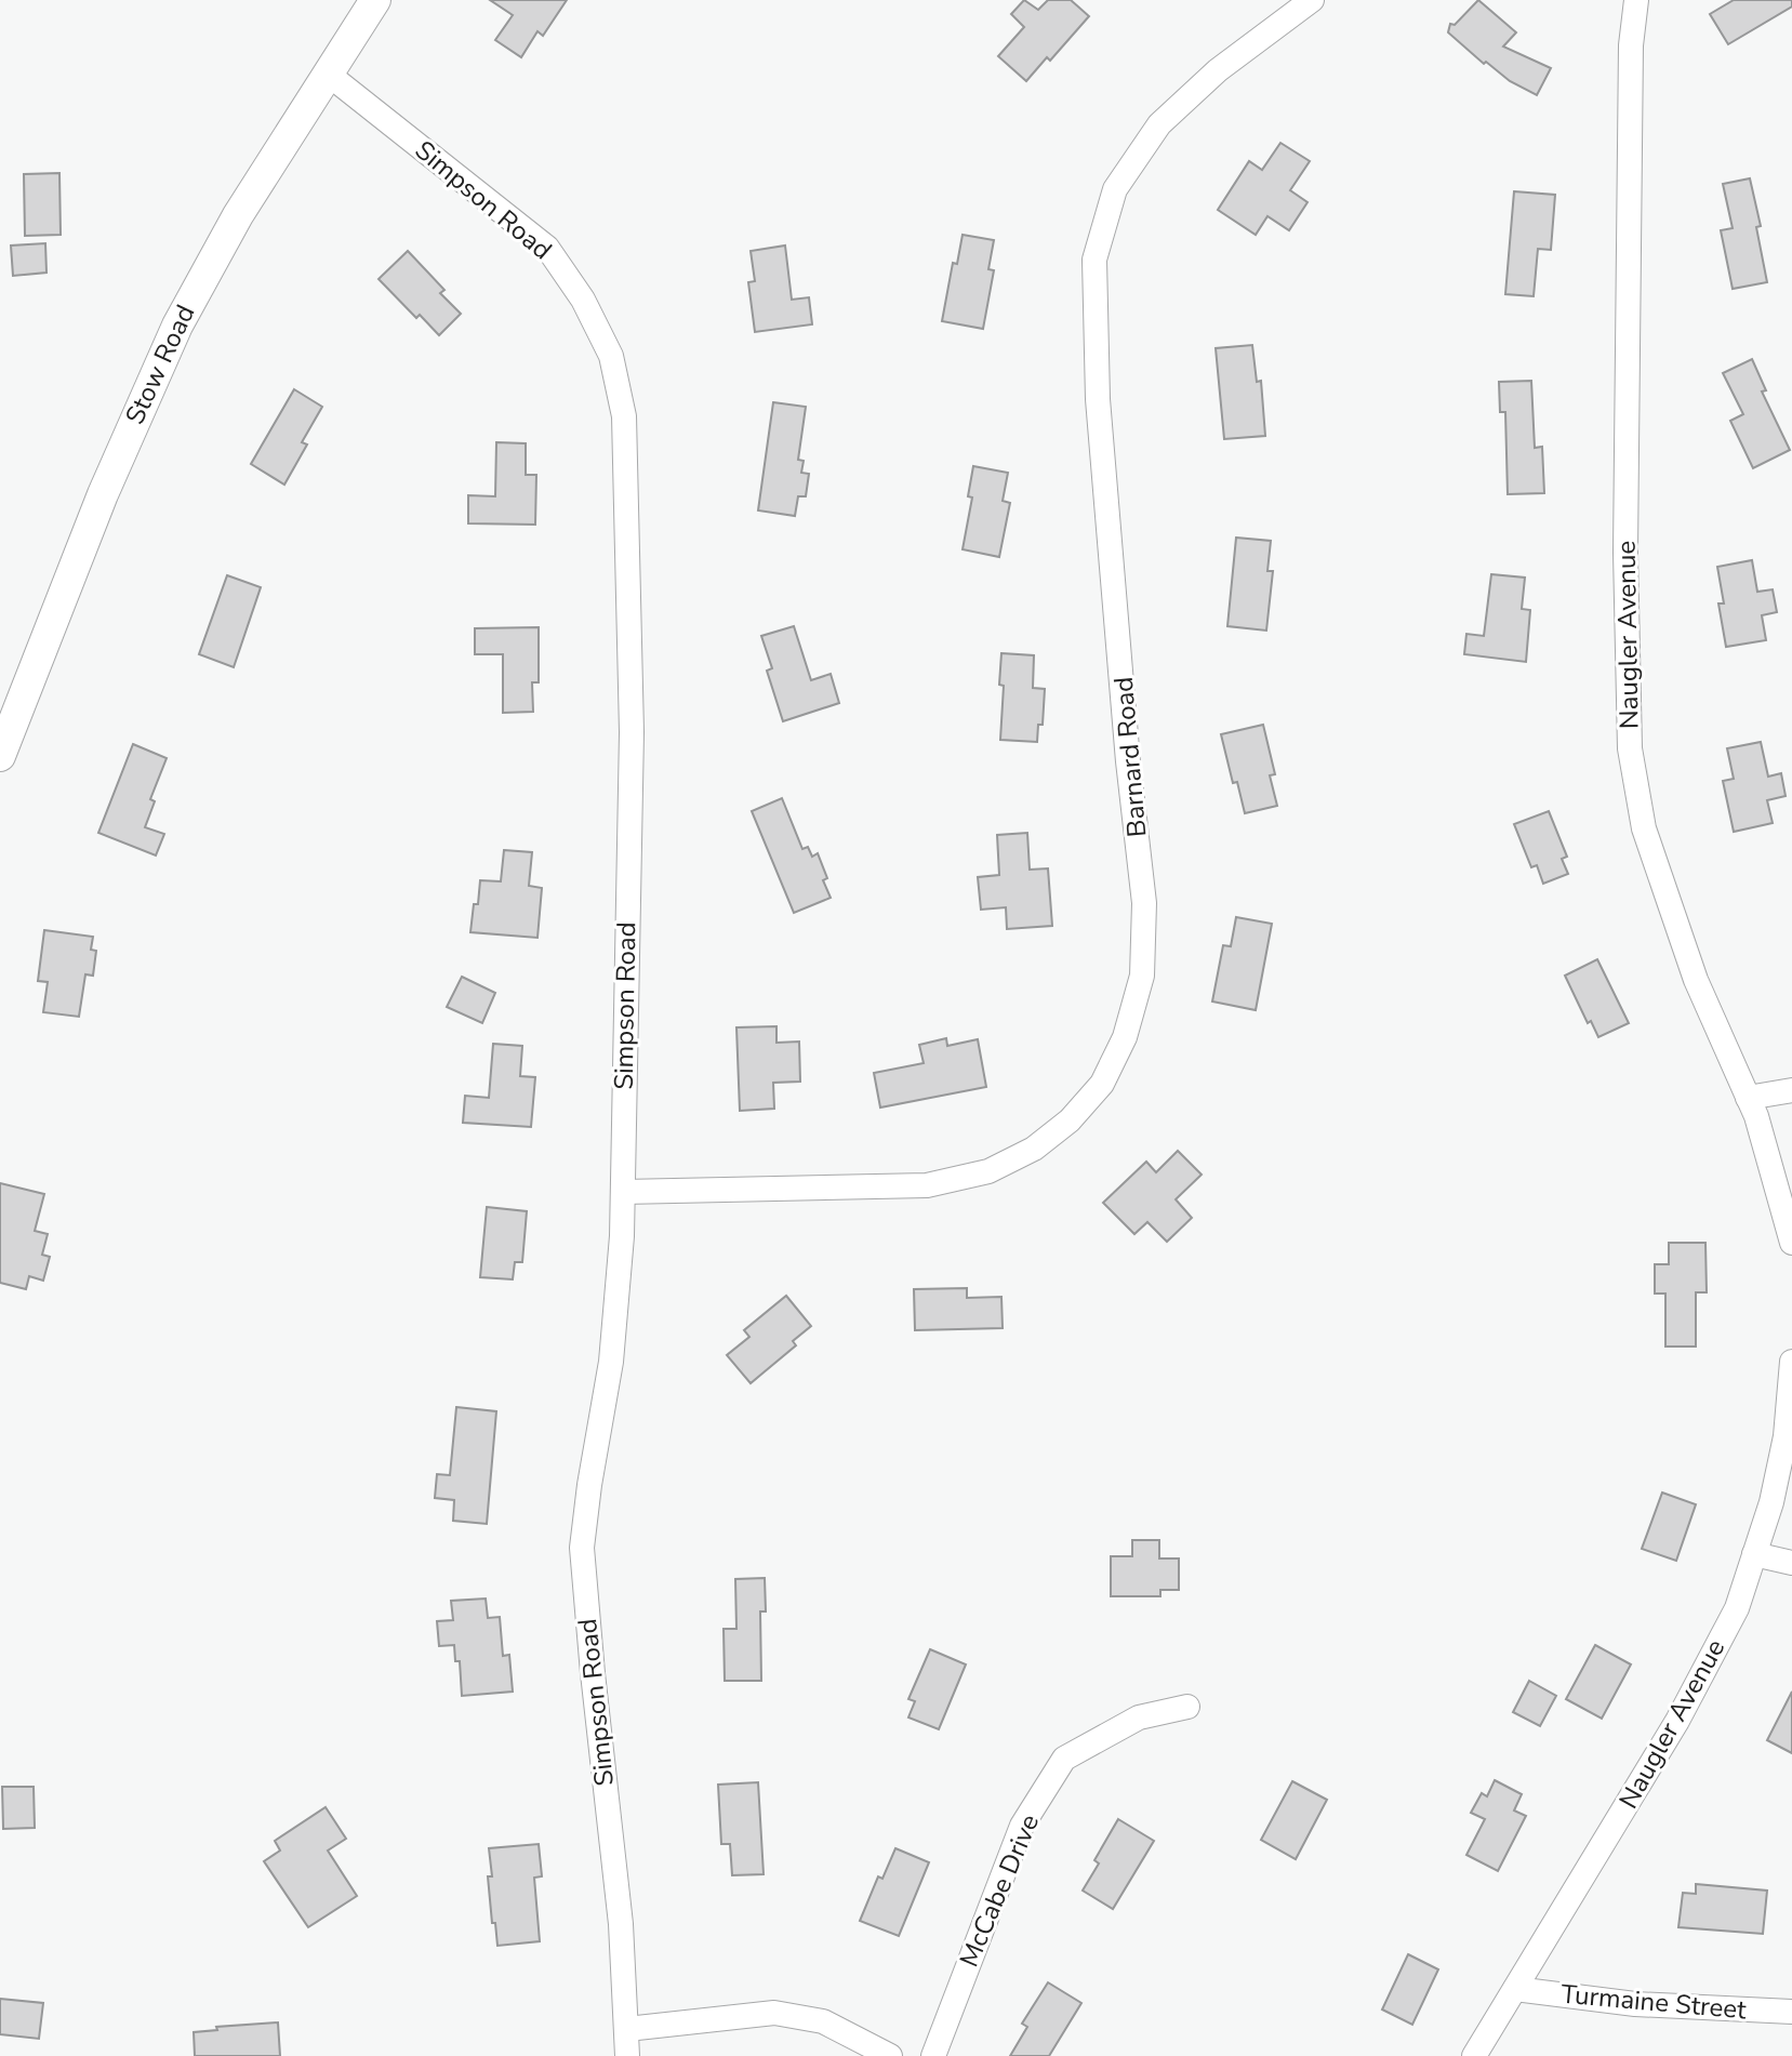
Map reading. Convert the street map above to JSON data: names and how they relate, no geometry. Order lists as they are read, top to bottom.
{
  "streets": {
    "street": [
      "Simpson Road",
      "Stow Road",
      "Naugler Avenue",
      "Barnard Road",
      "McCabe Drive",
      "Turmaine Street"
    ]
  },
  "crossings": [
    ["Simpson Road", "Stow Road"],
    ["Simpson Road", "Barnard Road"],
    ["Naugler Avenue", "Turmaine Street"]
  ]
}
